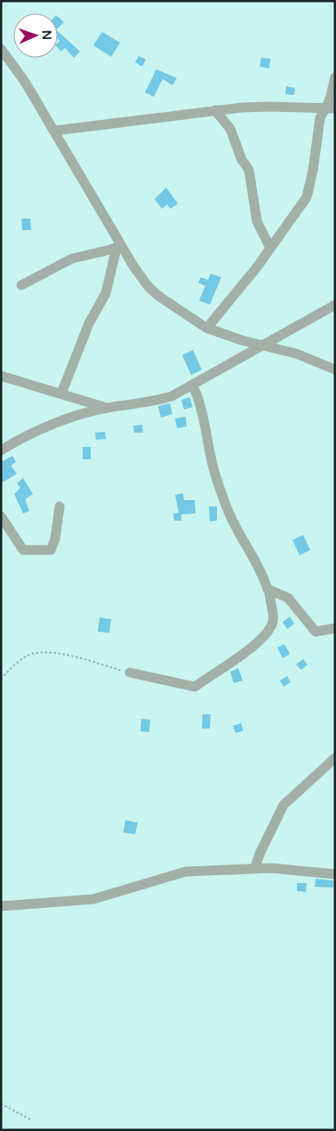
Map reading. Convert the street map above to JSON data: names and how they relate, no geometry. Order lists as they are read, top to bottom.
{
  "north": "right"
}
